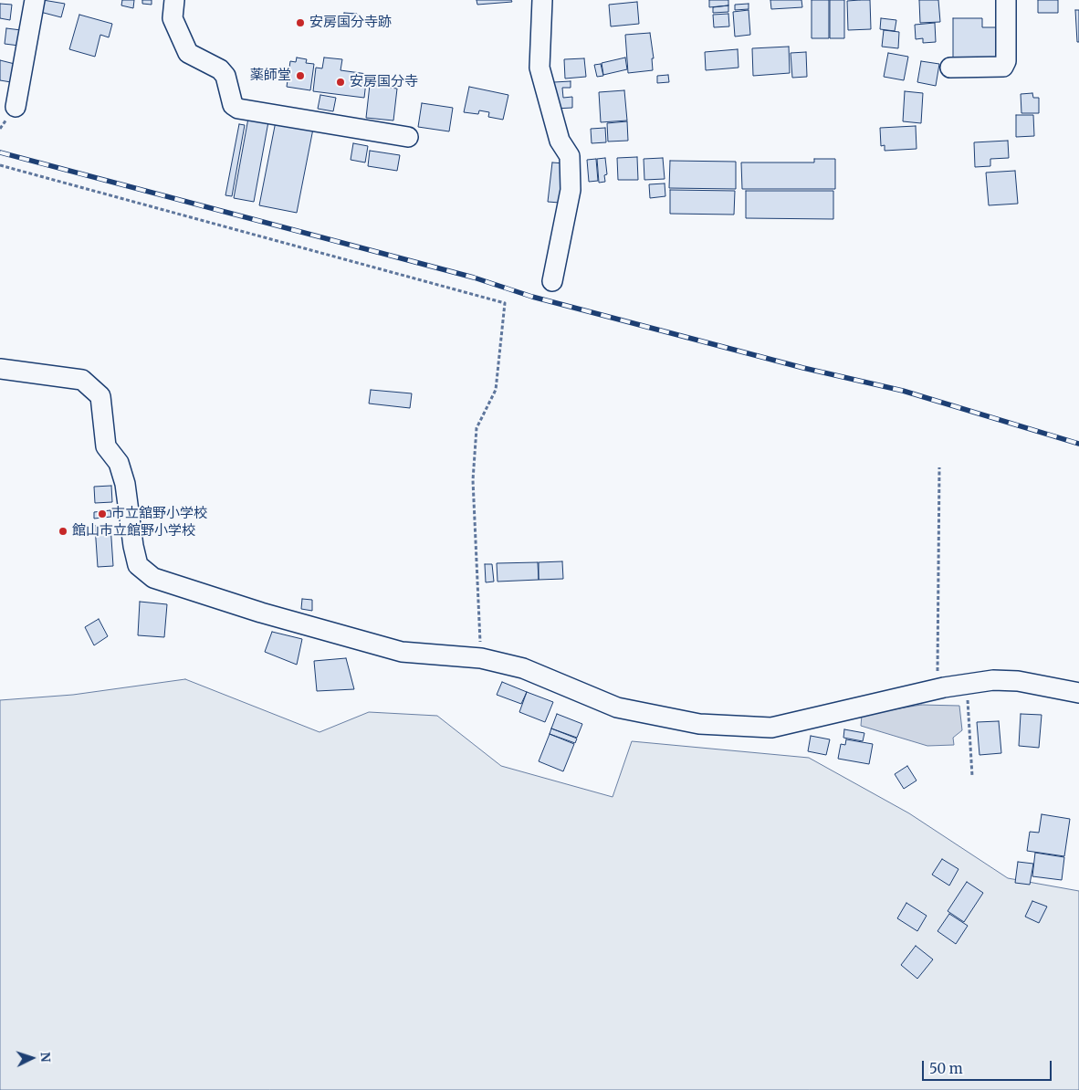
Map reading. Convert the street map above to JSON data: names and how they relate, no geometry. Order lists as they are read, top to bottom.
{
  "places": [
    "安房国分寺跡",
    "薬師堂",
    "安房国分寺",
    "市立舘野小学校",
    "館山市立館野小学校"
  ],
  "scale_bar": "50 m",
  "north": "right"
}
